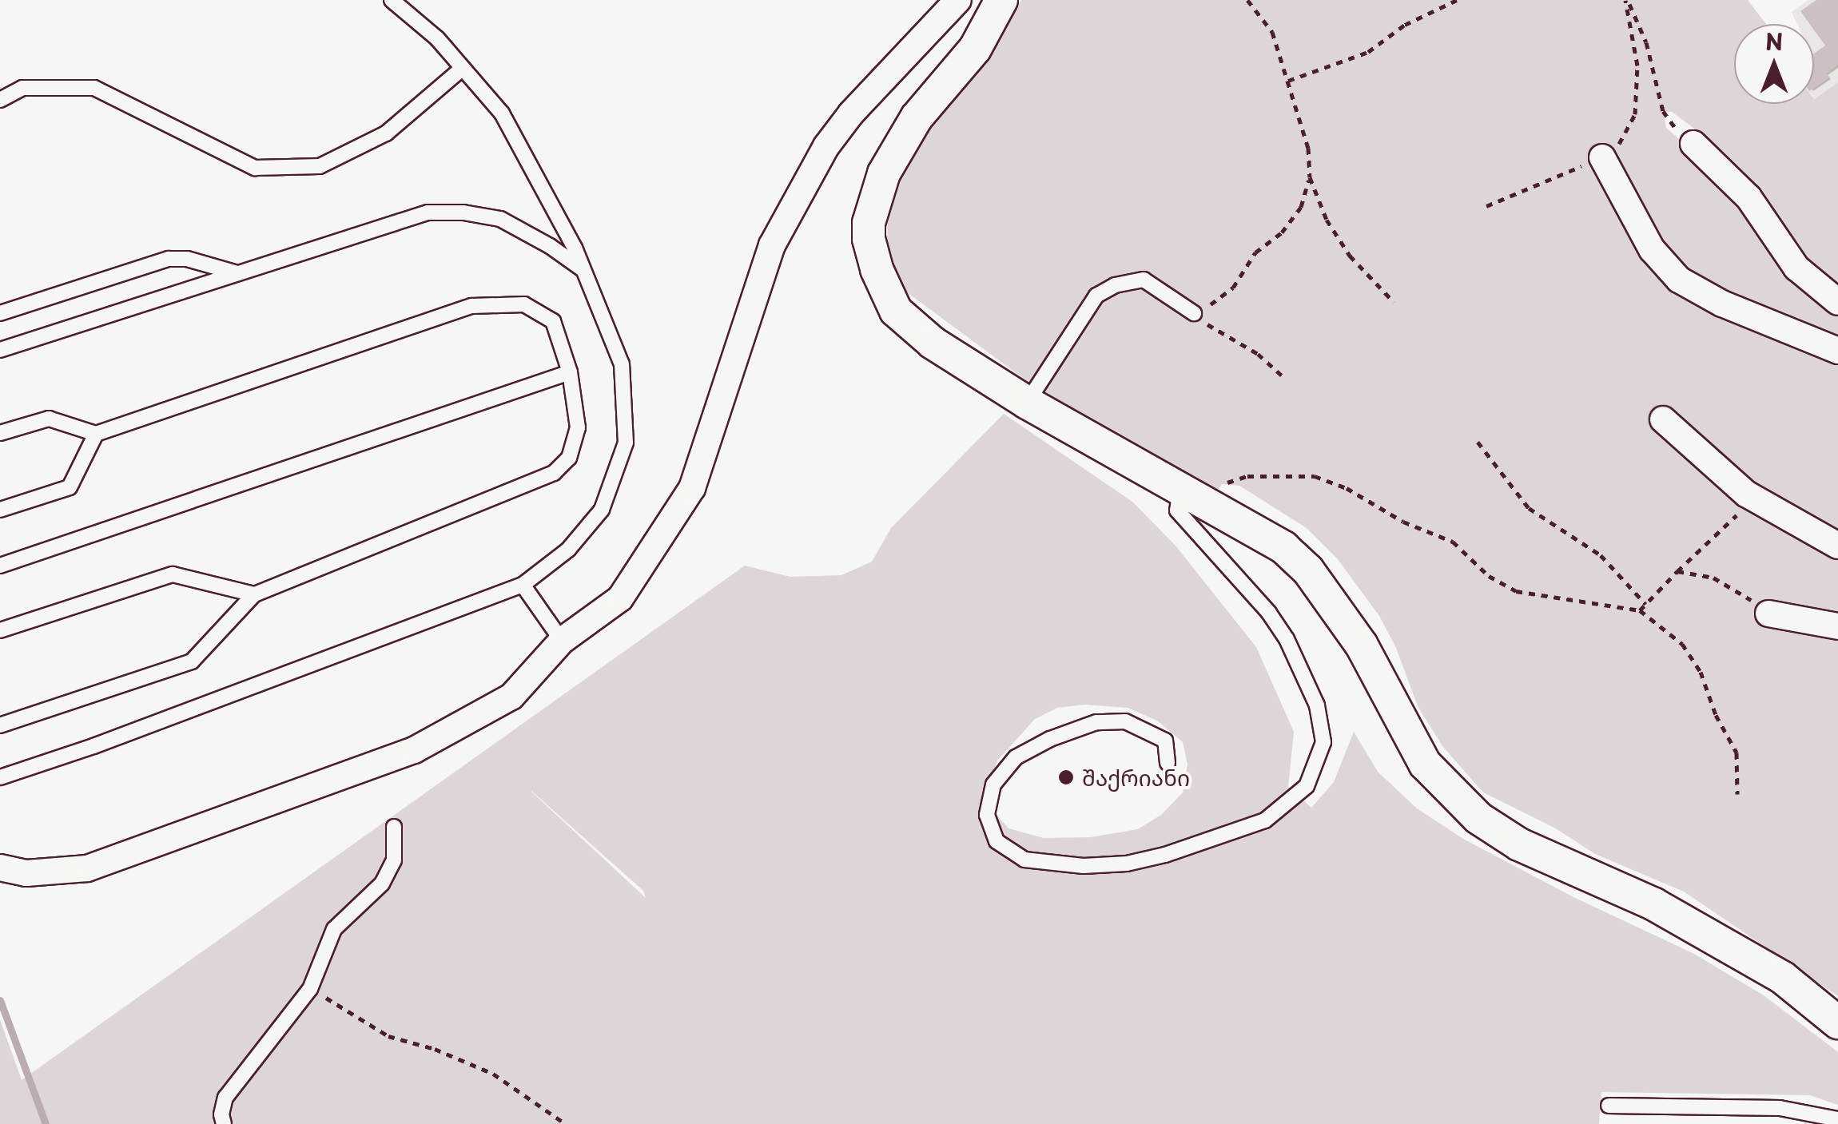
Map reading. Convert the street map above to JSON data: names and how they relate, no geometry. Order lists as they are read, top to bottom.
{
  "places": ["შაქრიანი"],
  "north": "top"
}
